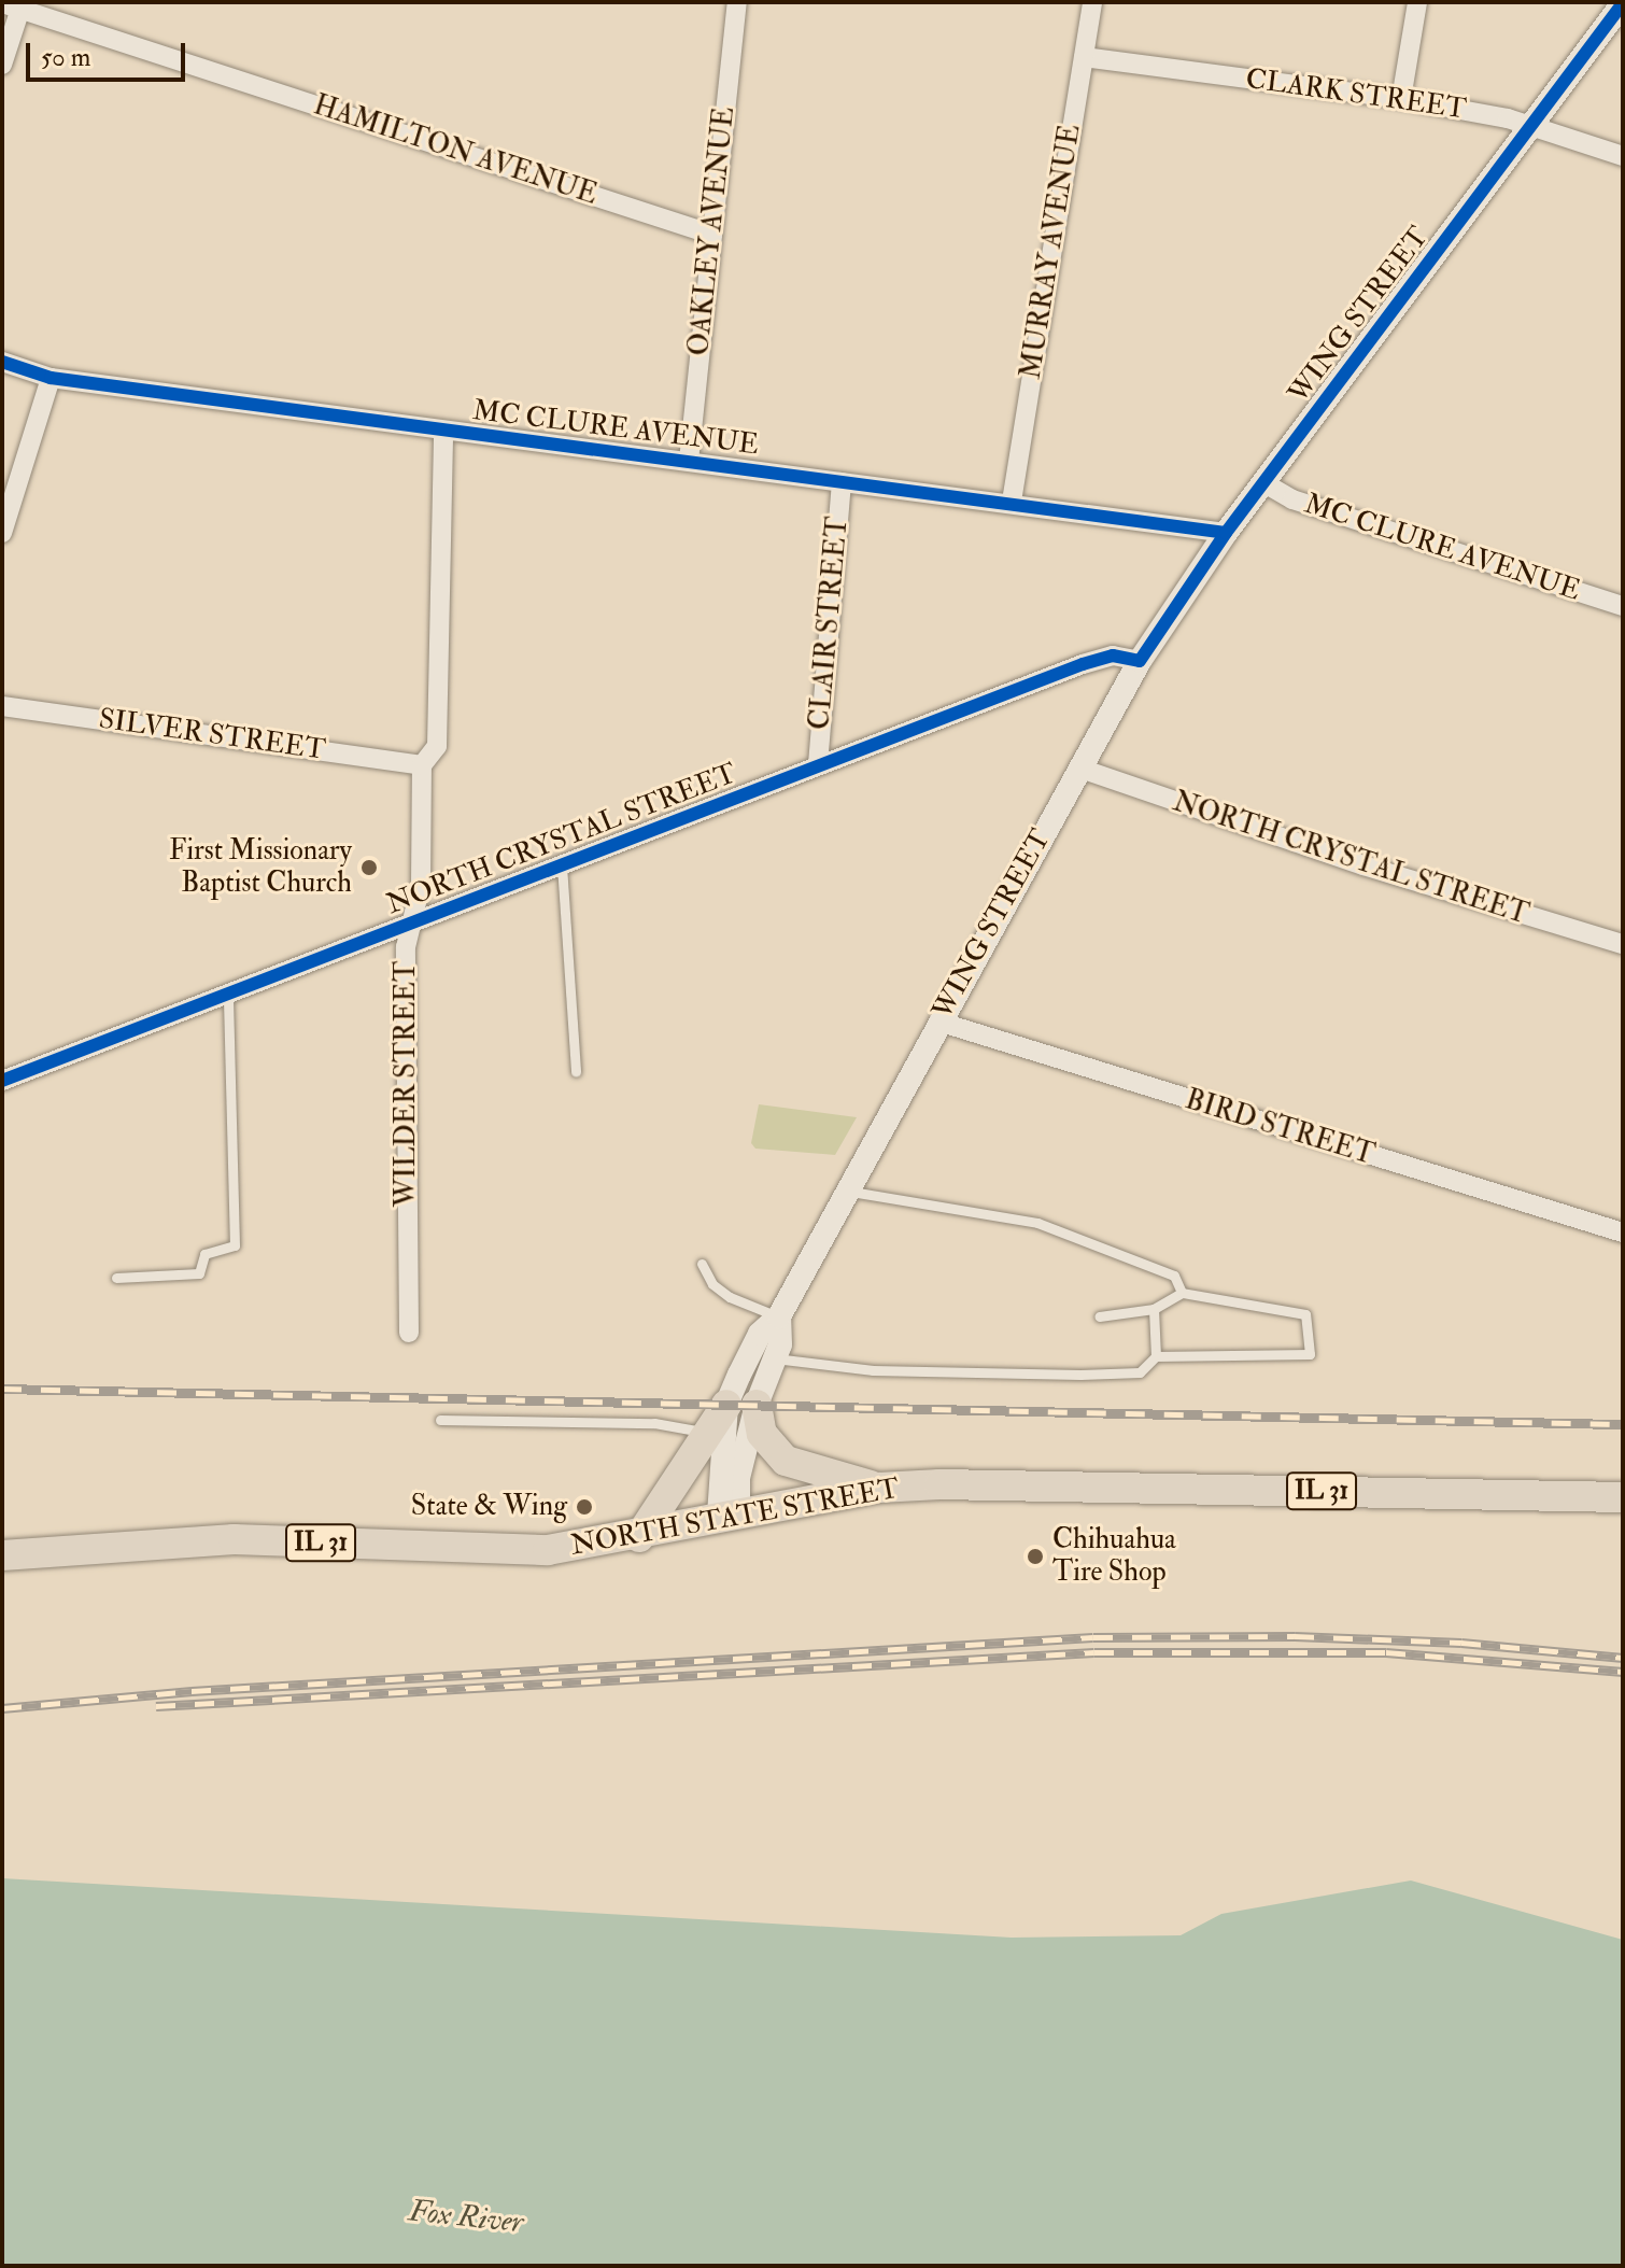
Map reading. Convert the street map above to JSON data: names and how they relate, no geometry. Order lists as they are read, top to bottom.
{
  "streets": {
    "main road": ["IL 31", "NORTH STATE STREET"],
    "street": [
      "CLARK STREET",
      "HAMILTON AVENUE",
      "OAKLEY AVENUE",
      "MURRAY AVENUE",
      "WING STREET",
      "MC CLURE AVENUE",
      "CLAIR STREET",
      "SILVER STREET",
      "NORTH CRYSTAL STREET",
      "WILDER STREET",
      "BIRD STREET"
    ]
  },
  "crossings": [
    ["CLARK STREET", "MURRAY AVENUE"],
    ["CLARK STREET", "WING STREET"],
    ["HAMILTON AVENUE", "OAKLEY AVENUE"],
    ["OAKLEY AVENUE", "MC CLURE AVENUE"],
    ["MURRAY AVENUE", "MC CLURE AVENUE"],
    ["WING STREET", "MC CLURE AVENUE"],
    ["WING STREET", "NORTH CRYSTAL STREET"],
    ["WING STREET", "BIRD STREET"],
    ["WING STREET", "NORTH STATE STREET"],
    ["MC CLURE AVENUE", "CLAIR STREET"],
    ["MC CLURE AVENUE", "WILDER STREET"],
    ["CLAIR STREET", "NORTH CRYSTAL STREET"],
    ["SILVER STREET", "WILDER STREET"],
    ["NORTH CRYSTAL STREET", "WILDER STREET"]
  ],
  "water": ["Fox River"],
  "places": ["First Missionary Baptist Church", "State & Wing", "Chihuahua Tire Shop"],
  "scale_bar": "50 m"
}
